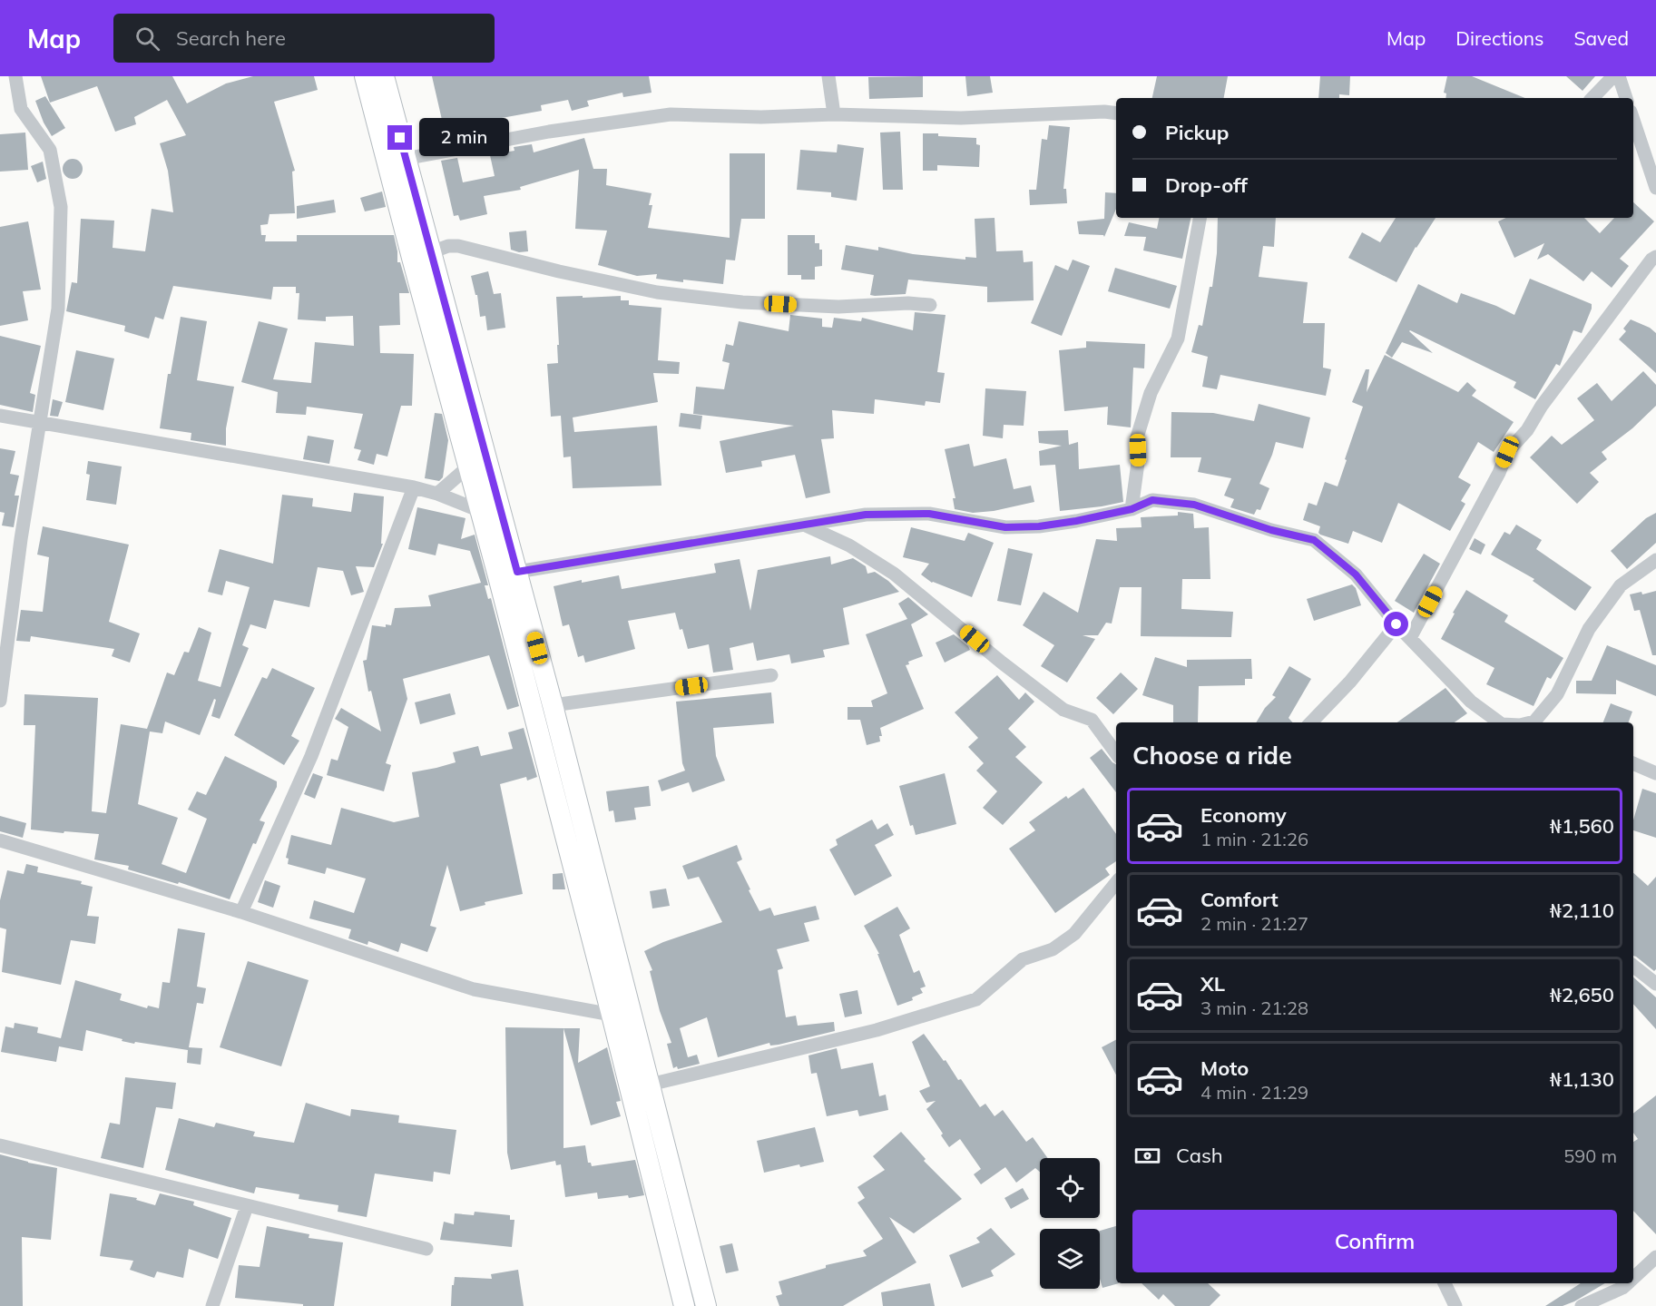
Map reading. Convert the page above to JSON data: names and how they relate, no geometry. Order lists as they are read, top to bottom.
{
  "page": {
    "header": "Map",
    "search": "Search here",
    "nav": ["Map", "Directions", "Saved"],
    "banner": ["Pickup", "Drop-off"],
    "bubble": "2 min",
    "heading": "Choose a ride",
    "list": [
      {
        "name": "Economy",
        "note": "1 min · 21:26",
        "value": "₦1,560"
      },
      {
        "name": "Comfort",
        "note": "2 min · 21:27",
        "value": "₦2,110"
      },
      {
        "name": "XL",
        "note": "3 min · 21:28",
        "value": "₦2,650"
      },
      {
        "name": "Moto",
        "note": "4 min · 21:29",
        "value": "₦1,130"
      }
    ],
    "pay": ["Cash", "590 m"],
    "buttons": "Confirm"
  }
}
